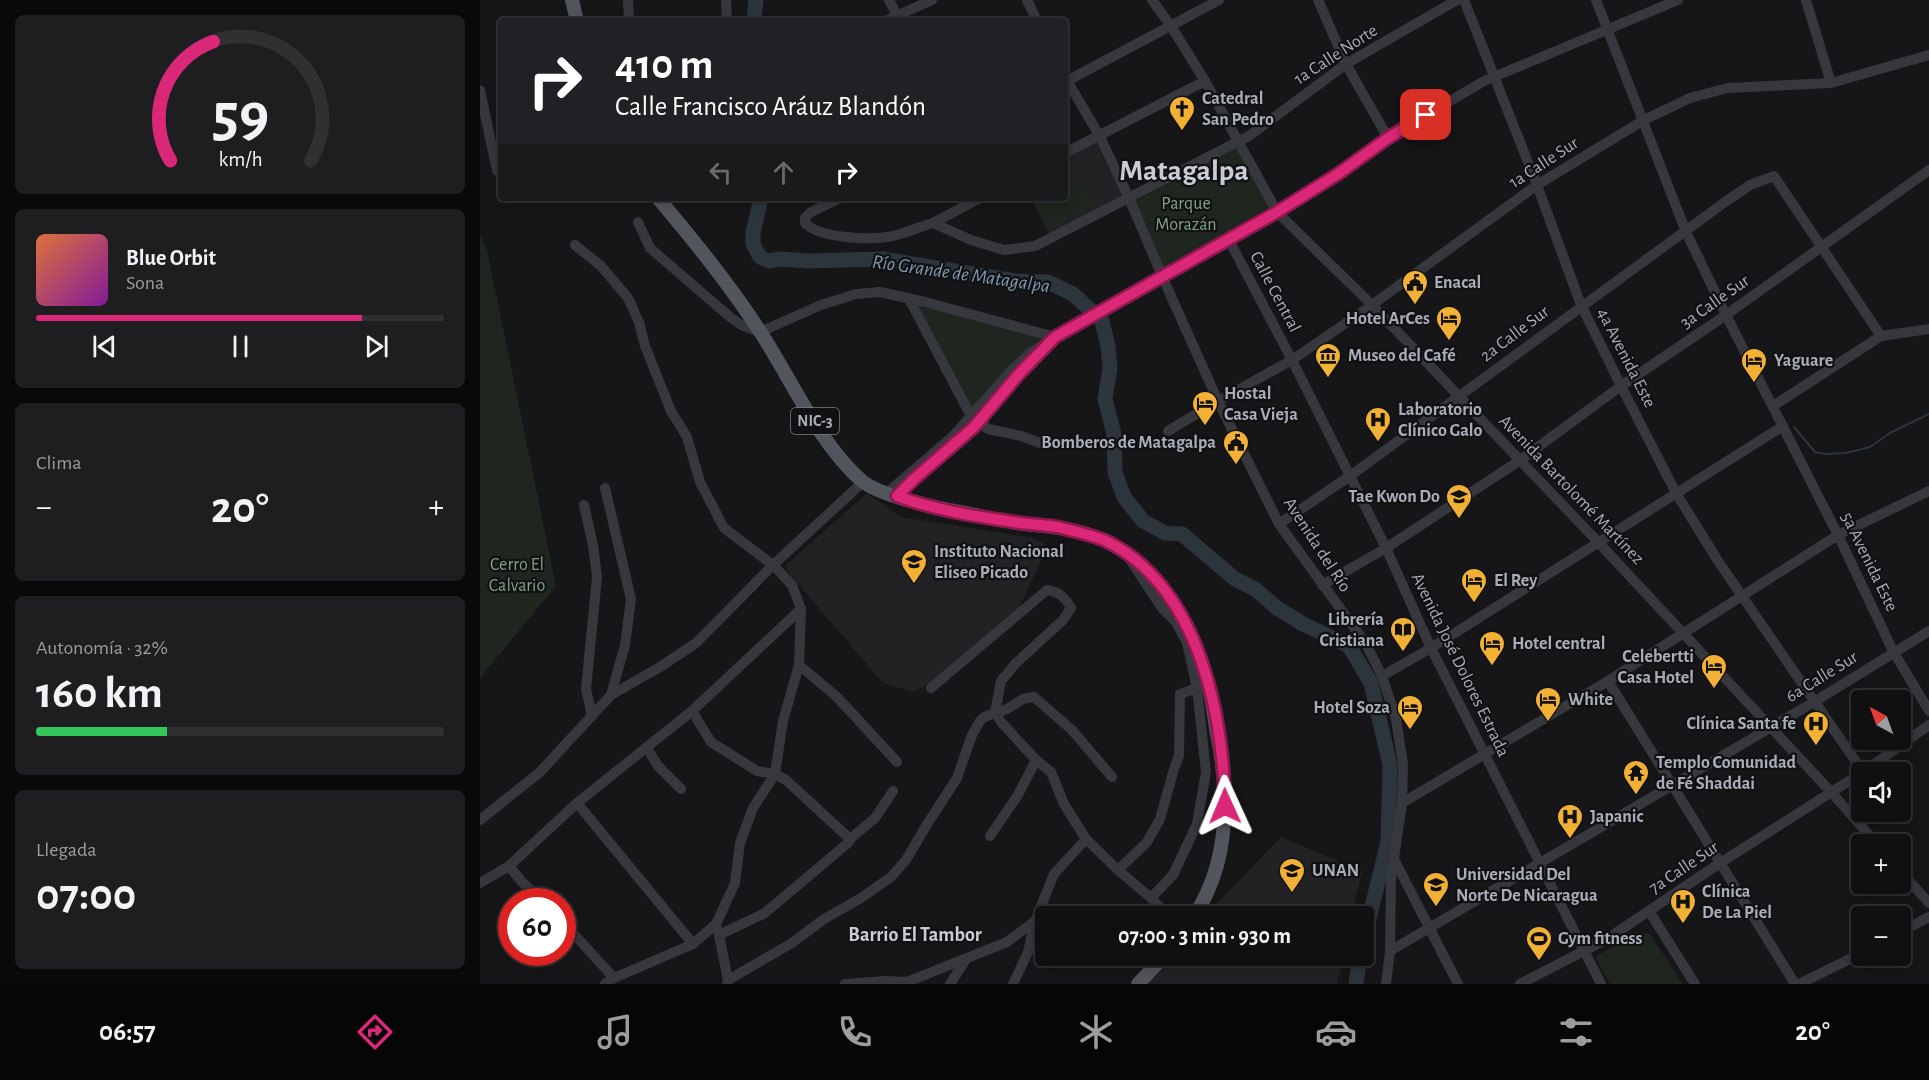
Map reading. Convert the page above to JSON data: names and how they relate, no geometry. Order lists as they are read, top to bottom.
{
  "streets": {
    "main road": ["NIC-3"],
    "street": [
      "1a Calle Norte",
      "1a Calle Sur",
      "Calle Central",
      "3a Calle Sur",
      "2a Calle Sur",
      "4a Avenida Este",
      "Avenida Bartolomé Martínez",
      "Avenida del Río",
      "5a Avenida Este",
      "Avenida José Dolores Estrada",
      "6a Calle Sur",
      "7a Calle Sur"
    ]
  },
  "crossings": [
    ["1a Calle Norte", "Avenida Bartolomé Martínez"],
    ["1a Calle Norte", "Avenida del Río"],
    ["1a Calle Sur", "Calle Central"],
    ["1a Calle Sur", "4a Avenida Este"],
    ["1a Calle Sur", "Avenida Bartolomé Martínez"],
    ["1a Calle Sur", "Avenida del Río"],
    ["1a Calle Sur", "5a Avenida Este"],
    ["1a Calle Sur", "Avenida José Dolores Estrada"],
    ["Calle Central", "Avenida José Dolores Estrada"],
    ["3a Calle Sur", "2a Calle Sur"],
    ["3a Calle Sur", "4a Avenida Este"],
    ["3a Calle Sur", "Avenida Bartolomé Martínez"],
    ["3a Calle Sur", "Avenida del Río"],
    ["3a Calle Sur", "5a Avenida Este"],
    ["3a Calle Sur", "Avenida José Dolores Estrada"],
    ["2a Calle Sur", "4a Avenida Este"],
    ["2a Calle Sur", "Avenida Bartolomé Martínez"],
    ["2a Calle Sur", "Avenida del Río"],
    ["2a Calle Sur", "5a Avenida Este"],
    ["2a Calle Sur", "Avenida José Dolores Estrada"],
    ["4a Avenida Este", "6a Calle Sur"],
    ["Avenida Bartolomé Martínez", "6a Calle Sur"],
    ["Avenida Bartolomé Martínez", "7a Calle Sur"],
    ["Avenida del Río", "6a Calle Sur"],
    ["5a Avenida Este", "6a Calle Sur"],
    ["Avenida José Dolores Estrada", "6a Calle Sur"],
    ["Avenida José Dolores Estrada", "7a Calle Sur"]
  ],
  "districts": ["Matagalpa", "Barrio El Tambor"],
  "water": ["Río Grande de Matagalpa"],
  "parks": ["Parque Morazán", "Cerro El Calvario"],
  "places": {
    "church": ["Catedral San Pedro"],
    "public building": ["Enacal", "Bomberos de Matagalpa"],
    "hotel": [
      "Hotel ArCes",
      "Yaguare",
      "Hostal Casa Vieja",
      "El Rey",
      "Hotel central",
      "Celebertti Casa Hotel",
      "White",
      "Hotel Soza"
    ],
    "museum": ["Museo del Café"],
    "hospital": [
      "Laboratorio Clínico Galo",
      "Clínica Santa fe",
      "Japanic",
      "Clínica De La Piel"
    ],
    "school or university": [
      "Tae Kwon Do",
      "Instituto Nacional Eliseo Picado",
      "UNAN",
      "Universidad Del Norte De Nicaragua"
    ],
    "library": ["Librería Cristiana"],
    "temple": ["Templo Comunidad de Fé Shaddai"],
    "sports": ["Gym fitness"]
  },
  "north": "top left",
  "page": {
    "turn": ["410 m", "Calle Francisco Aráuz Blandón"],
    "song": ["Blue Orbit", "Sona"],
    "tile": [
      "Clima",
      ["Autonomía · 32%", "160 km"],
      ["Llegada", "07:00"]
    ],
    "heat": ["−", "20°", "+"],
    "map_buttons": ["+", "−"],
    "limit": "60",
    "trip": "07:00 · 3 min · 930 m",
    "tabs": ["06:57", "20°"],
    "gauge": ["59", "km/h"]
  }
}
